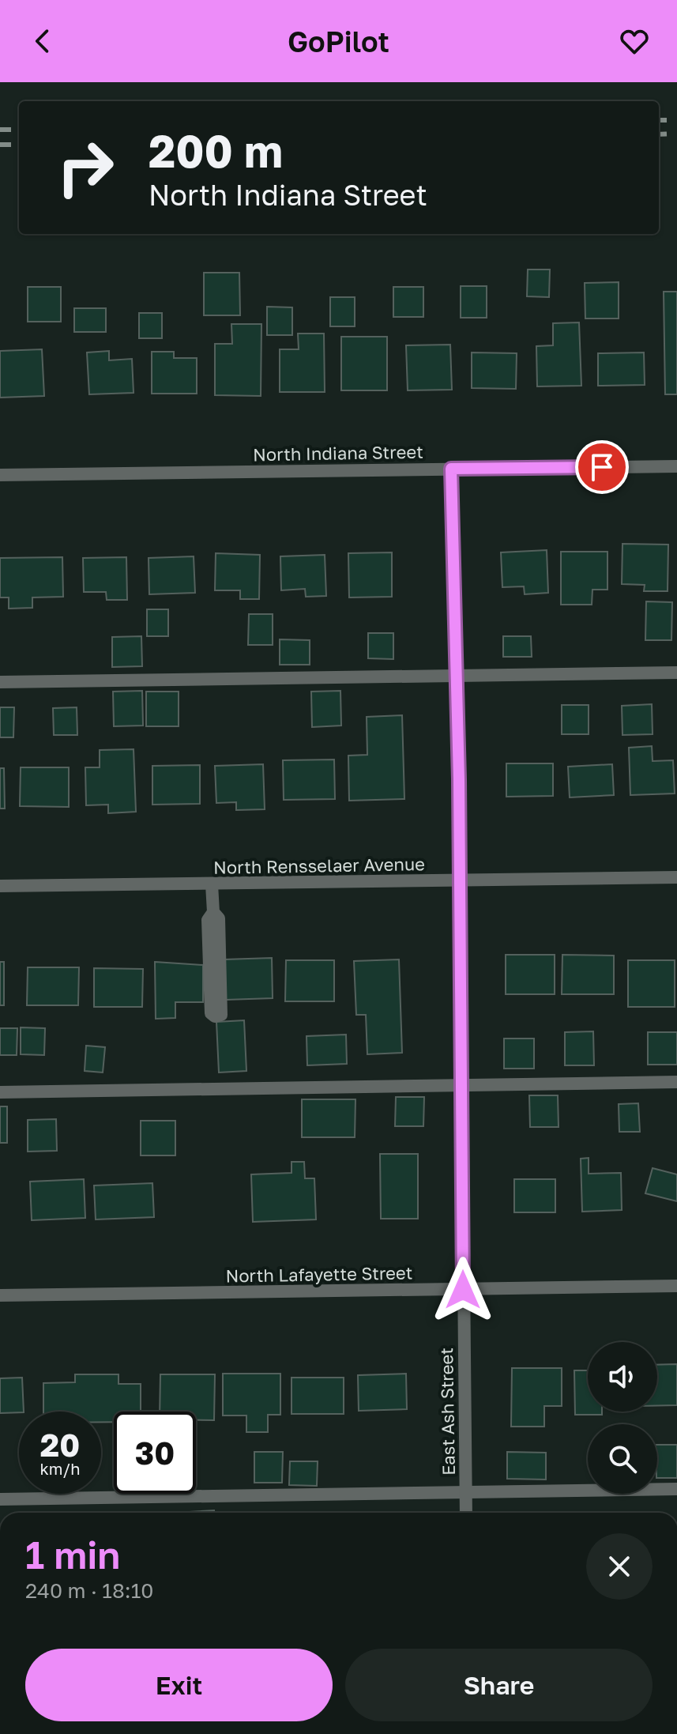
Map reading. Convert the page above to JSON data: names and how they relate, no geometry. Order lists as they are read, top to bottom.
{
  "streets": {
    "street": [
      "North Indiana Street",
      "North Rensselaer Avenue",
      "North Lafayette Street",
      "East Ash Street"
    ]
  },
  "crossings": [
    ["North Indiana Street", "East Ash Street"],
    ["North Rensselaer Avenue", "East Ash Street"],
    ["North Lafayette Street", "East Ash Street"]
  ],
  "page": {
    "header": "GoPilot",
    "turn": ["200 m", "North Indiana Street"],
    "speed": "20 km/h",
    "limit": "30",
    "heading": ["1 min", "240 m · 18:10"],
    "buttons": ["Exit", "Share"]
  }
}
